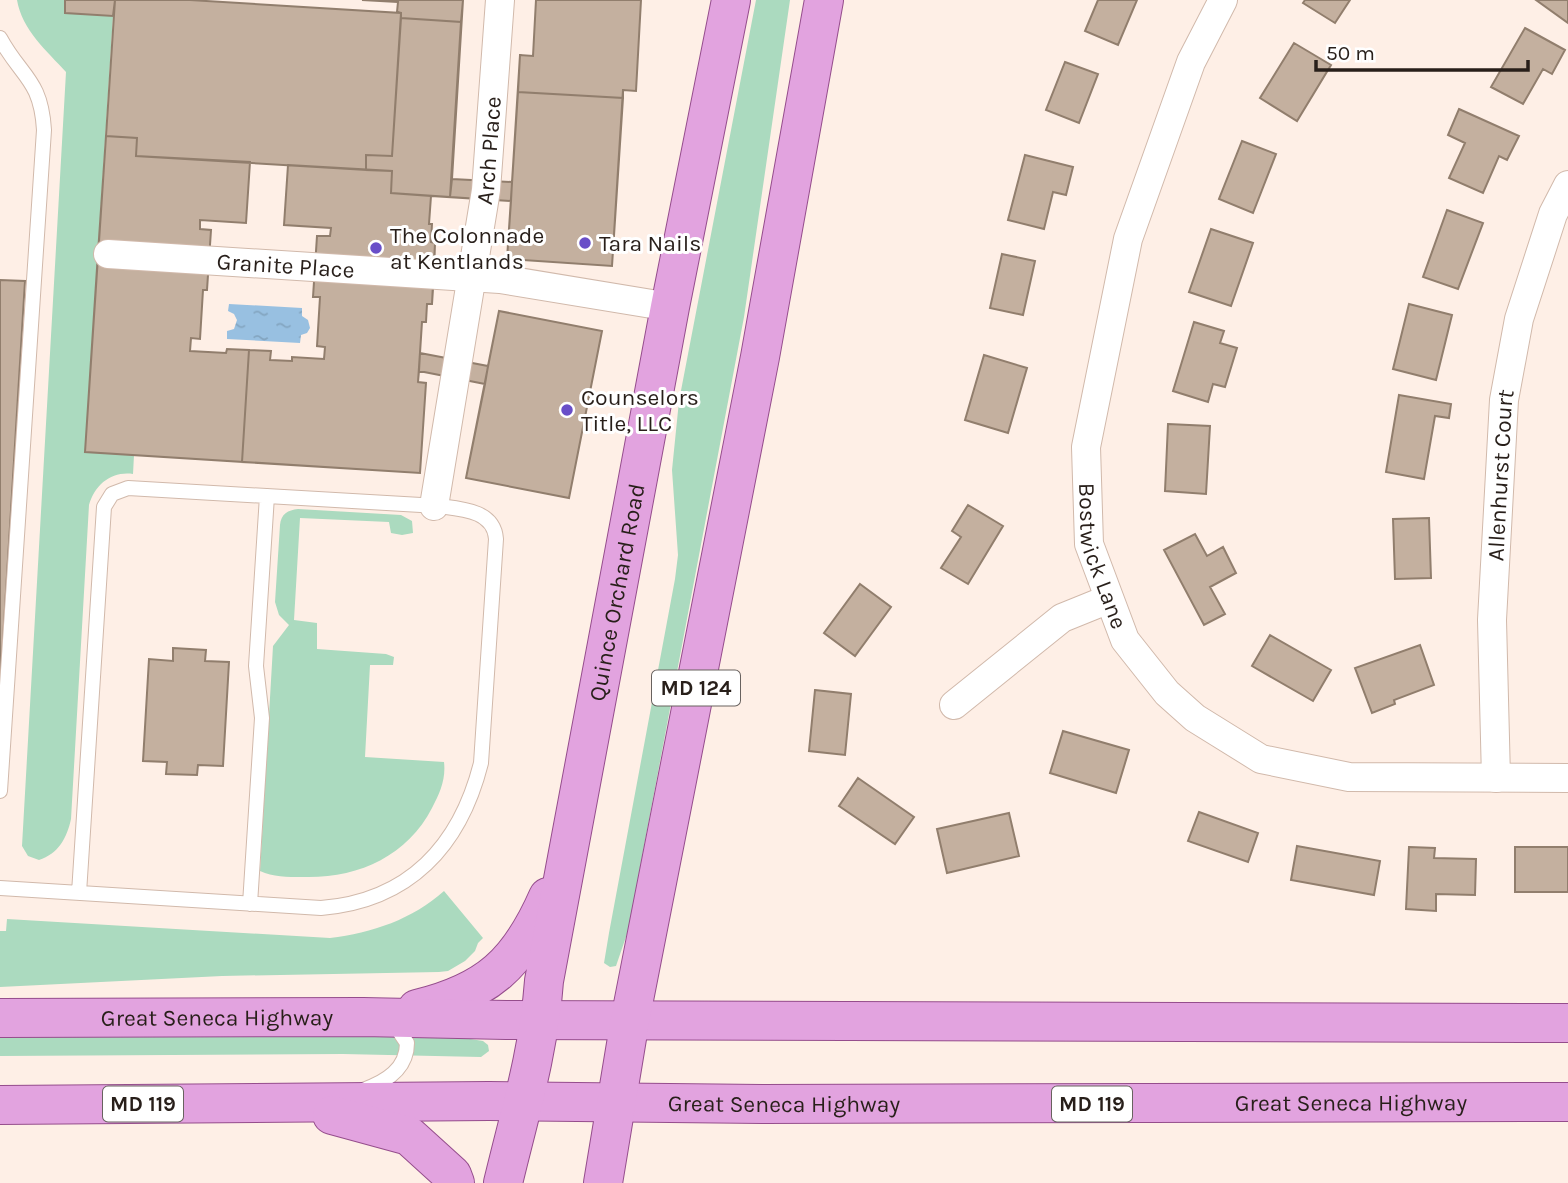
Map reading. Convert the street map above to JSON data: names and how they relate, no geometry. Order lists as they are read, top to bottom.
{
  "streets": {
    "main road": [
      "Quince Orchard Road",
      "MD 124",
      "Great Seneca Highway",
      "MD 119"
    ],
    "street": [
      "Arch Place",
      "Granite Place",
      "Allenhurst Court",
      "Bostwick Lane"
    ]
  },
  "crossings": [
    ["Arch Place", "Granite Place"],
    ["Granite Place", "Quince Orchard Road"],
    ["Allenhurst Court", "Bostwick Lane"],
    ["Quince Orchard Road", "Great Seneca Highway"],
    ["MD 124", "Great Seneca Highway"]
  ],
  "places": ["Tara Nails", "The Colonnade at Kentlands", "Counselors Title, LLC"],
  "scale_bar": "50 m"
}
